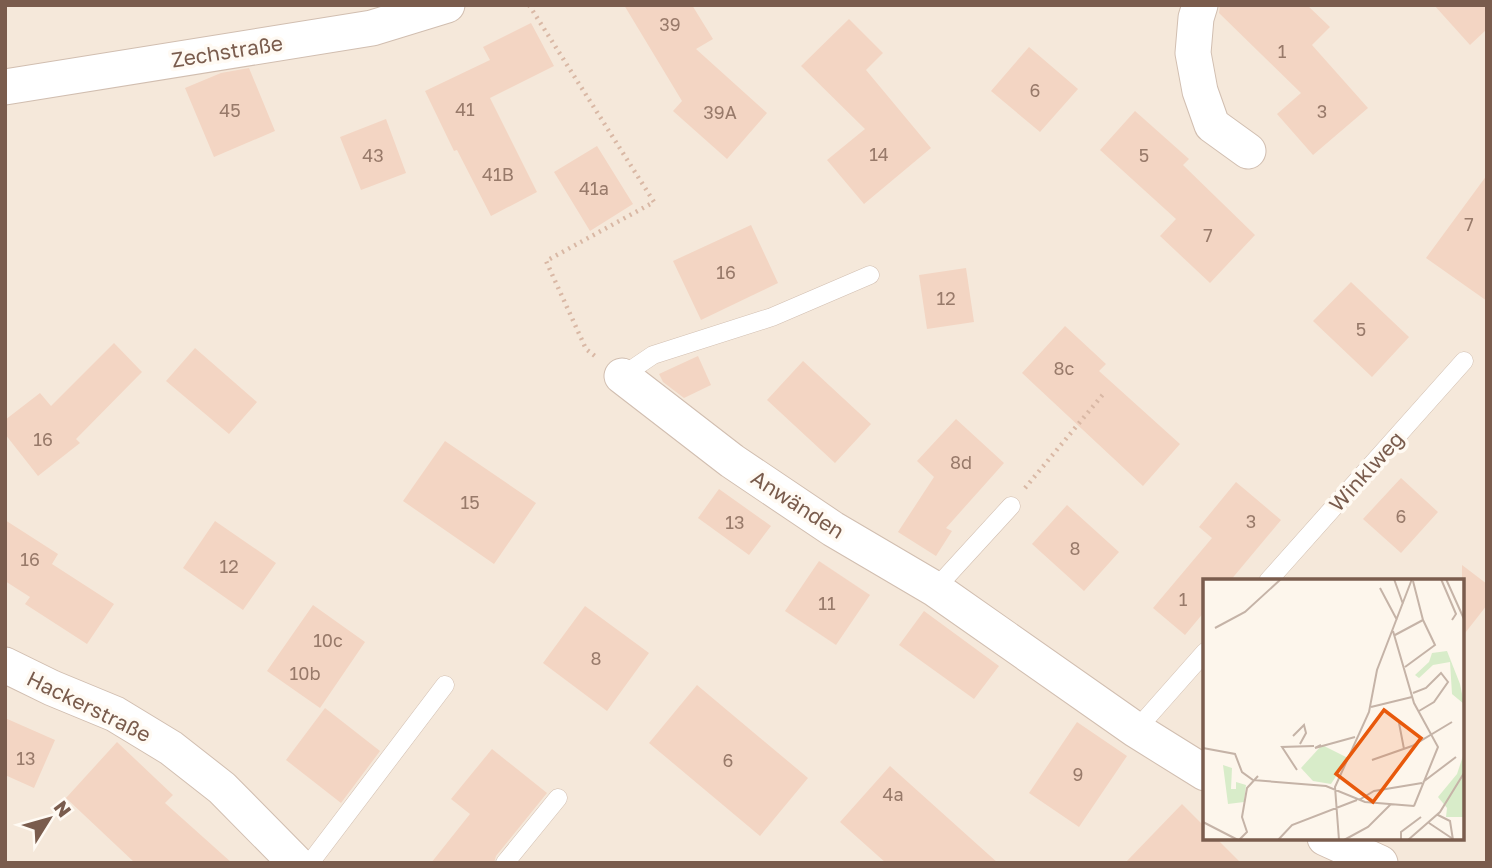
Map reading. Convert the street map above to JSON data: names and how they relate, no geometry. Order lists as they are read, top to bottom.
{
  "streets": {
    "street": ["Zechstraße", "Anwänden", "Hackerstraße"],
    "lane": ["Winklweg"]
  },
  "house_numbers": [
    "39",
    "1",
    "6",
    "41",
    "45",
    "3",
    "39A",
    "14",
    "43",
    "5",
    "41B",
    "41a",
    "7",
    "7",
    "16",
    "12",
    "5",
    "8c",
    "16",
    "8d",
    "15",
    "6",
    "3",
    "13",
    "8",
    "16",
    "12",
    "1",
    "11",
    "10c",
    "8",
    "10b",
    "13",
    "6",
    "9",
    "4a"
  ],
  "north": "top right"
}
